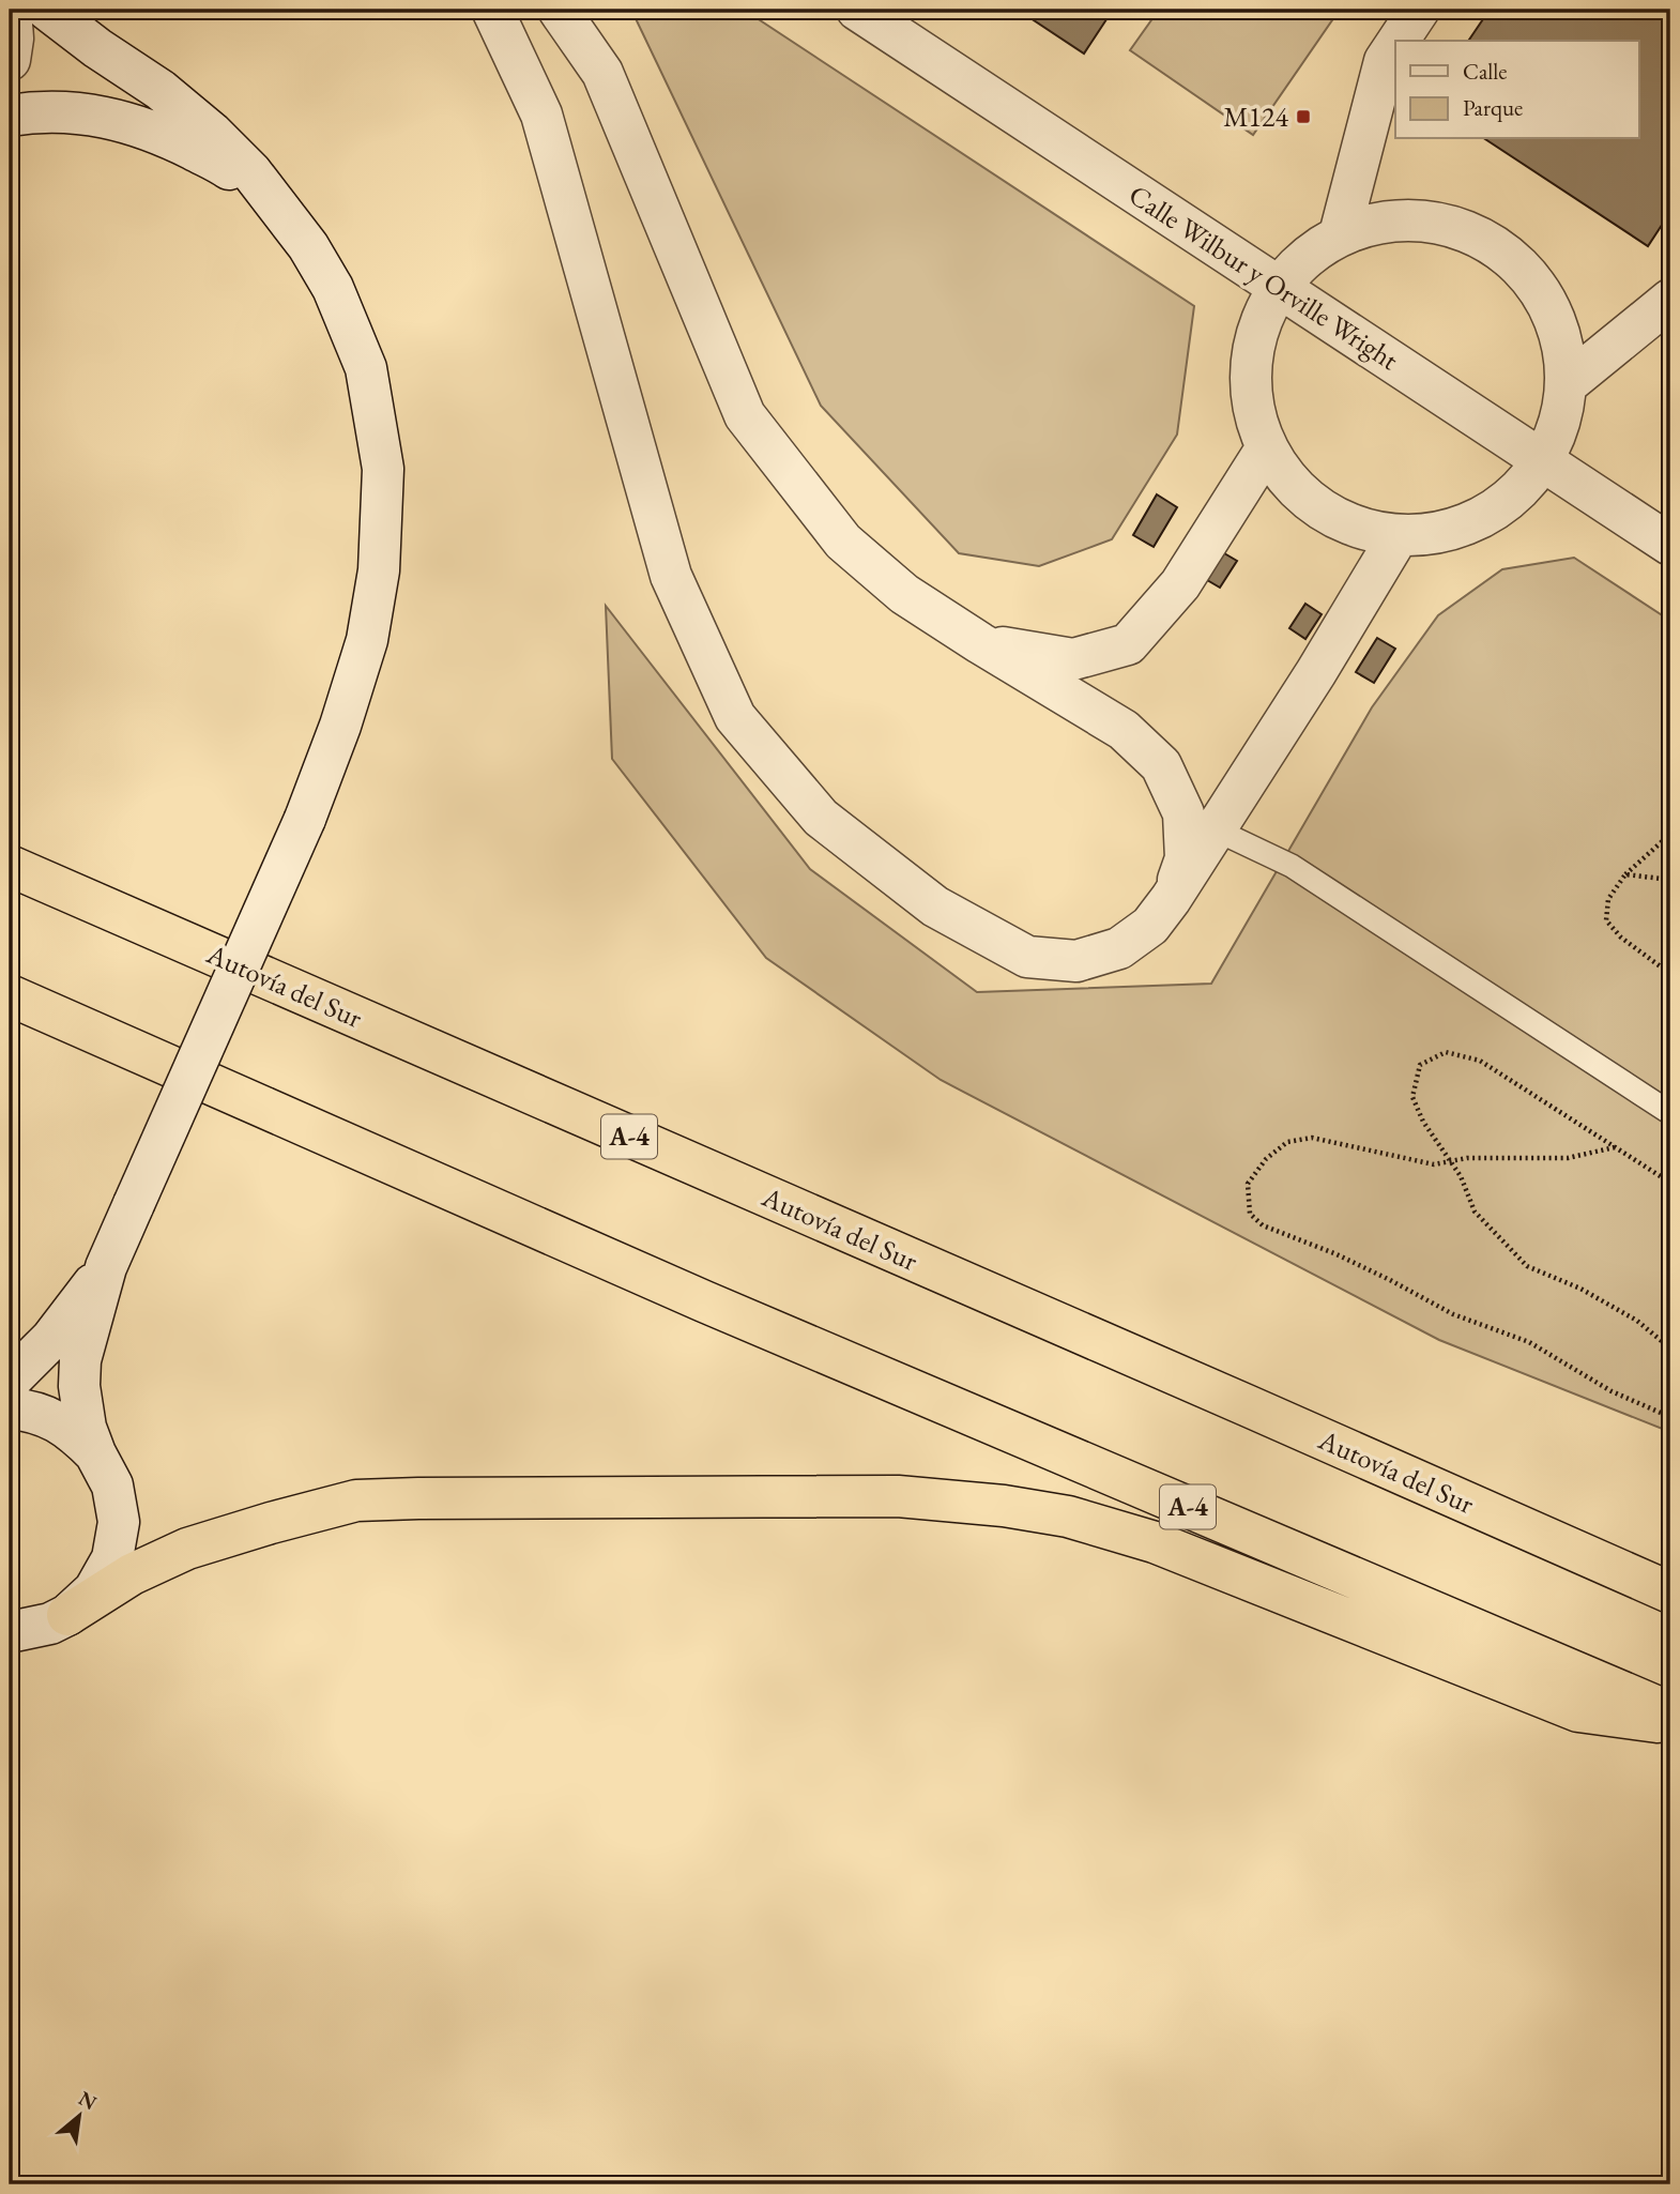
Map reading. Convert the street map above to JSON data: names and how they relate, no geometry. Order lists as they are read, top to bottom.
{
  "streets": {
    "highway": ["Autovía del Sur", "A-4"],
    "street": ["Calle Wilbur y Orville Wright"]
  },
  "places": {
    "transit": ["M124"]
  },
  "legend": ["Calle", "Parque"],
  "north": "top right"
}
